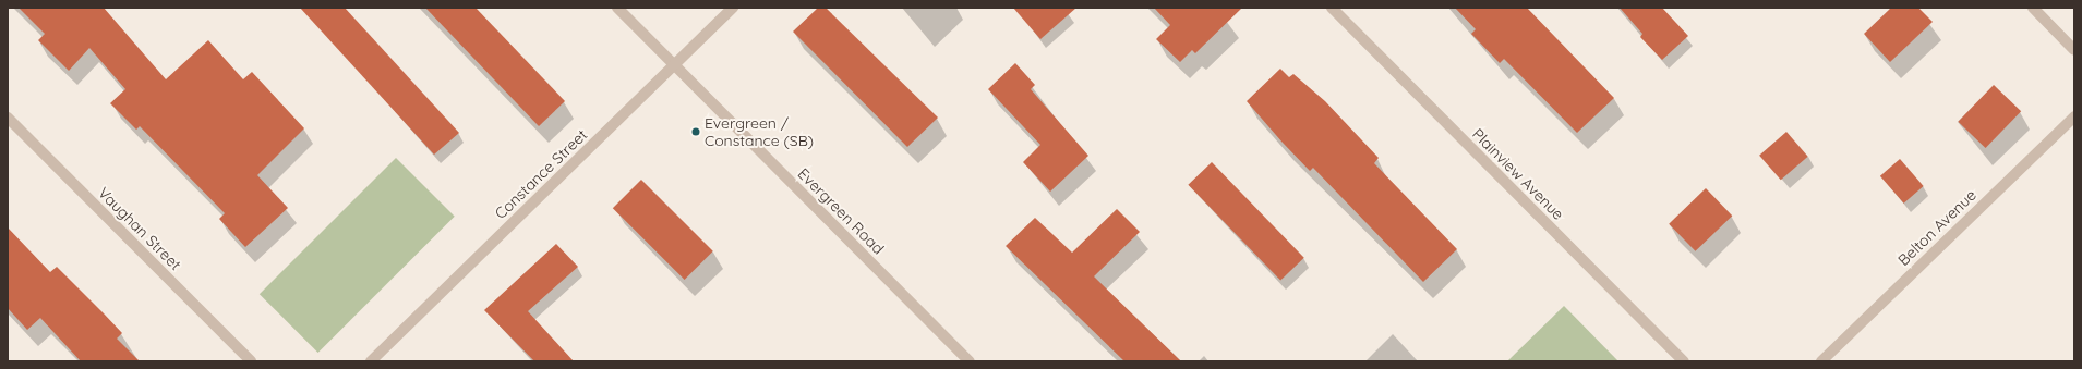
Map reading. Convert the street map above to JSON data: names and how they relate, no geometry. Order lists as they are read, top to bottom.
{
  "streets": {
    "street": [
      "Constance Street",
      "Plainview Avenue",
      "Evergreen Road",
      "Belton Avenue",
      "Vaughan Street"
    ]
  },
  "crossings": [
    ["Constance Street", "Evergreen Road"]
  ],
  "places": ["Evergreen / Constance (SB)"]
}
